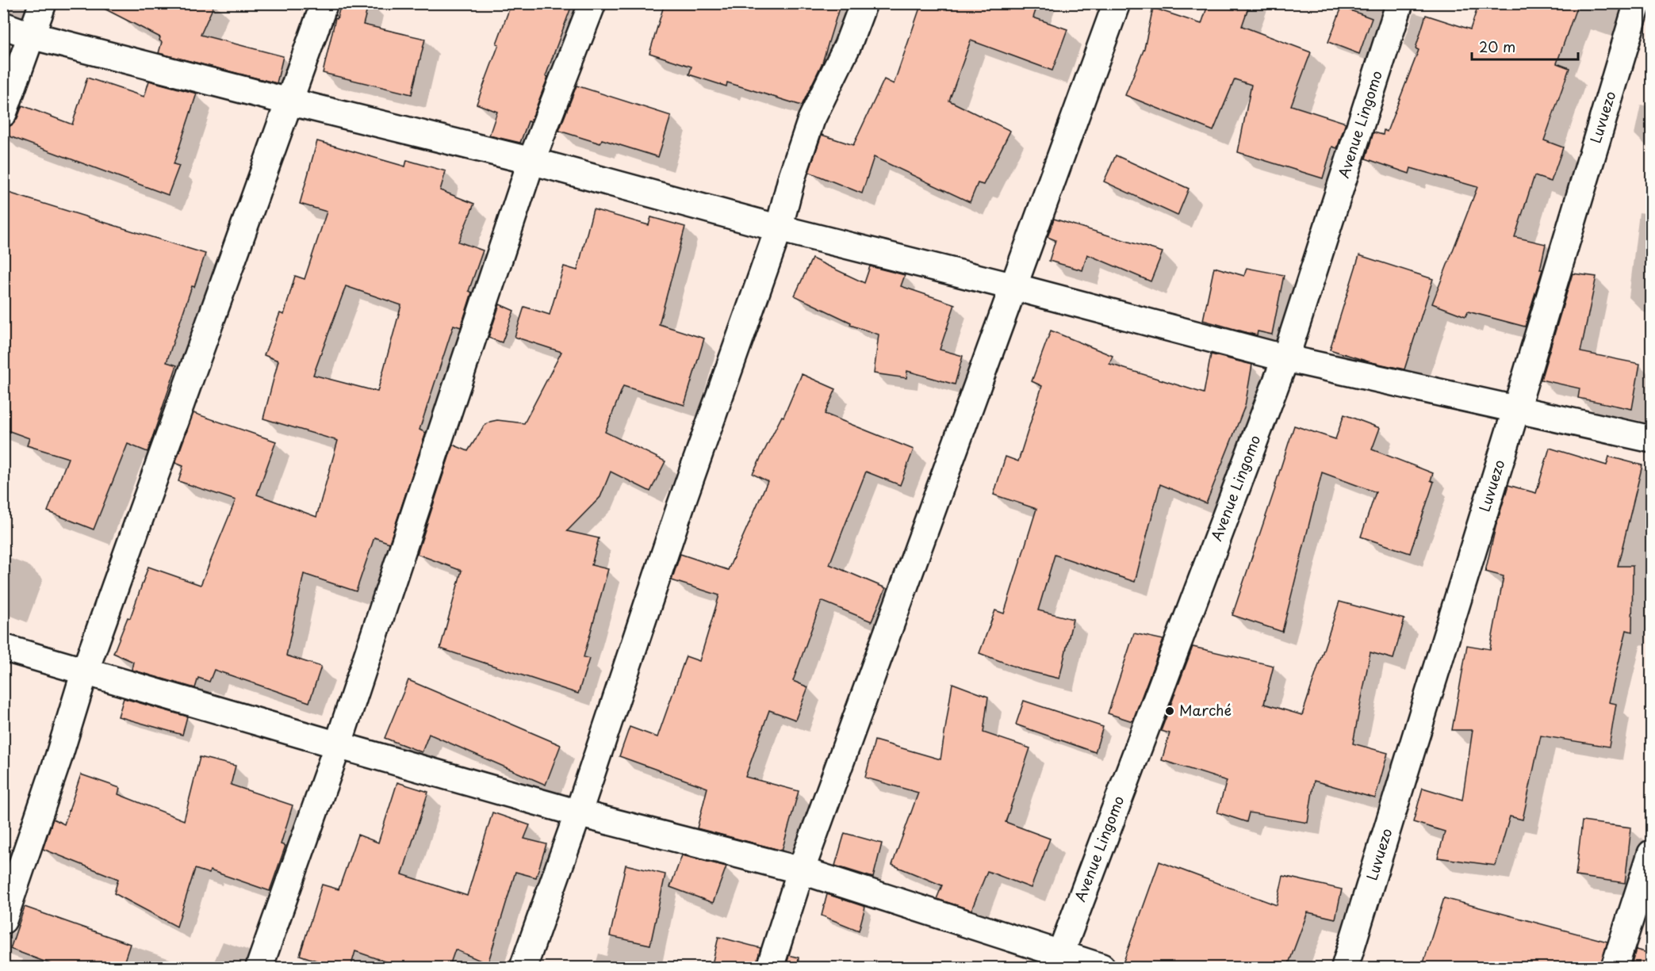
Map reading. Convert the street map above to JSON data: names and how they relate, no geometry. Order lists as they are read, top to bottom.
{
  "streets": {
    "street": ["Luvuezo", "Avenue Lingomo"]
  },
  "places": ["Marché"],
  "scale_bar": "20 m"
}
